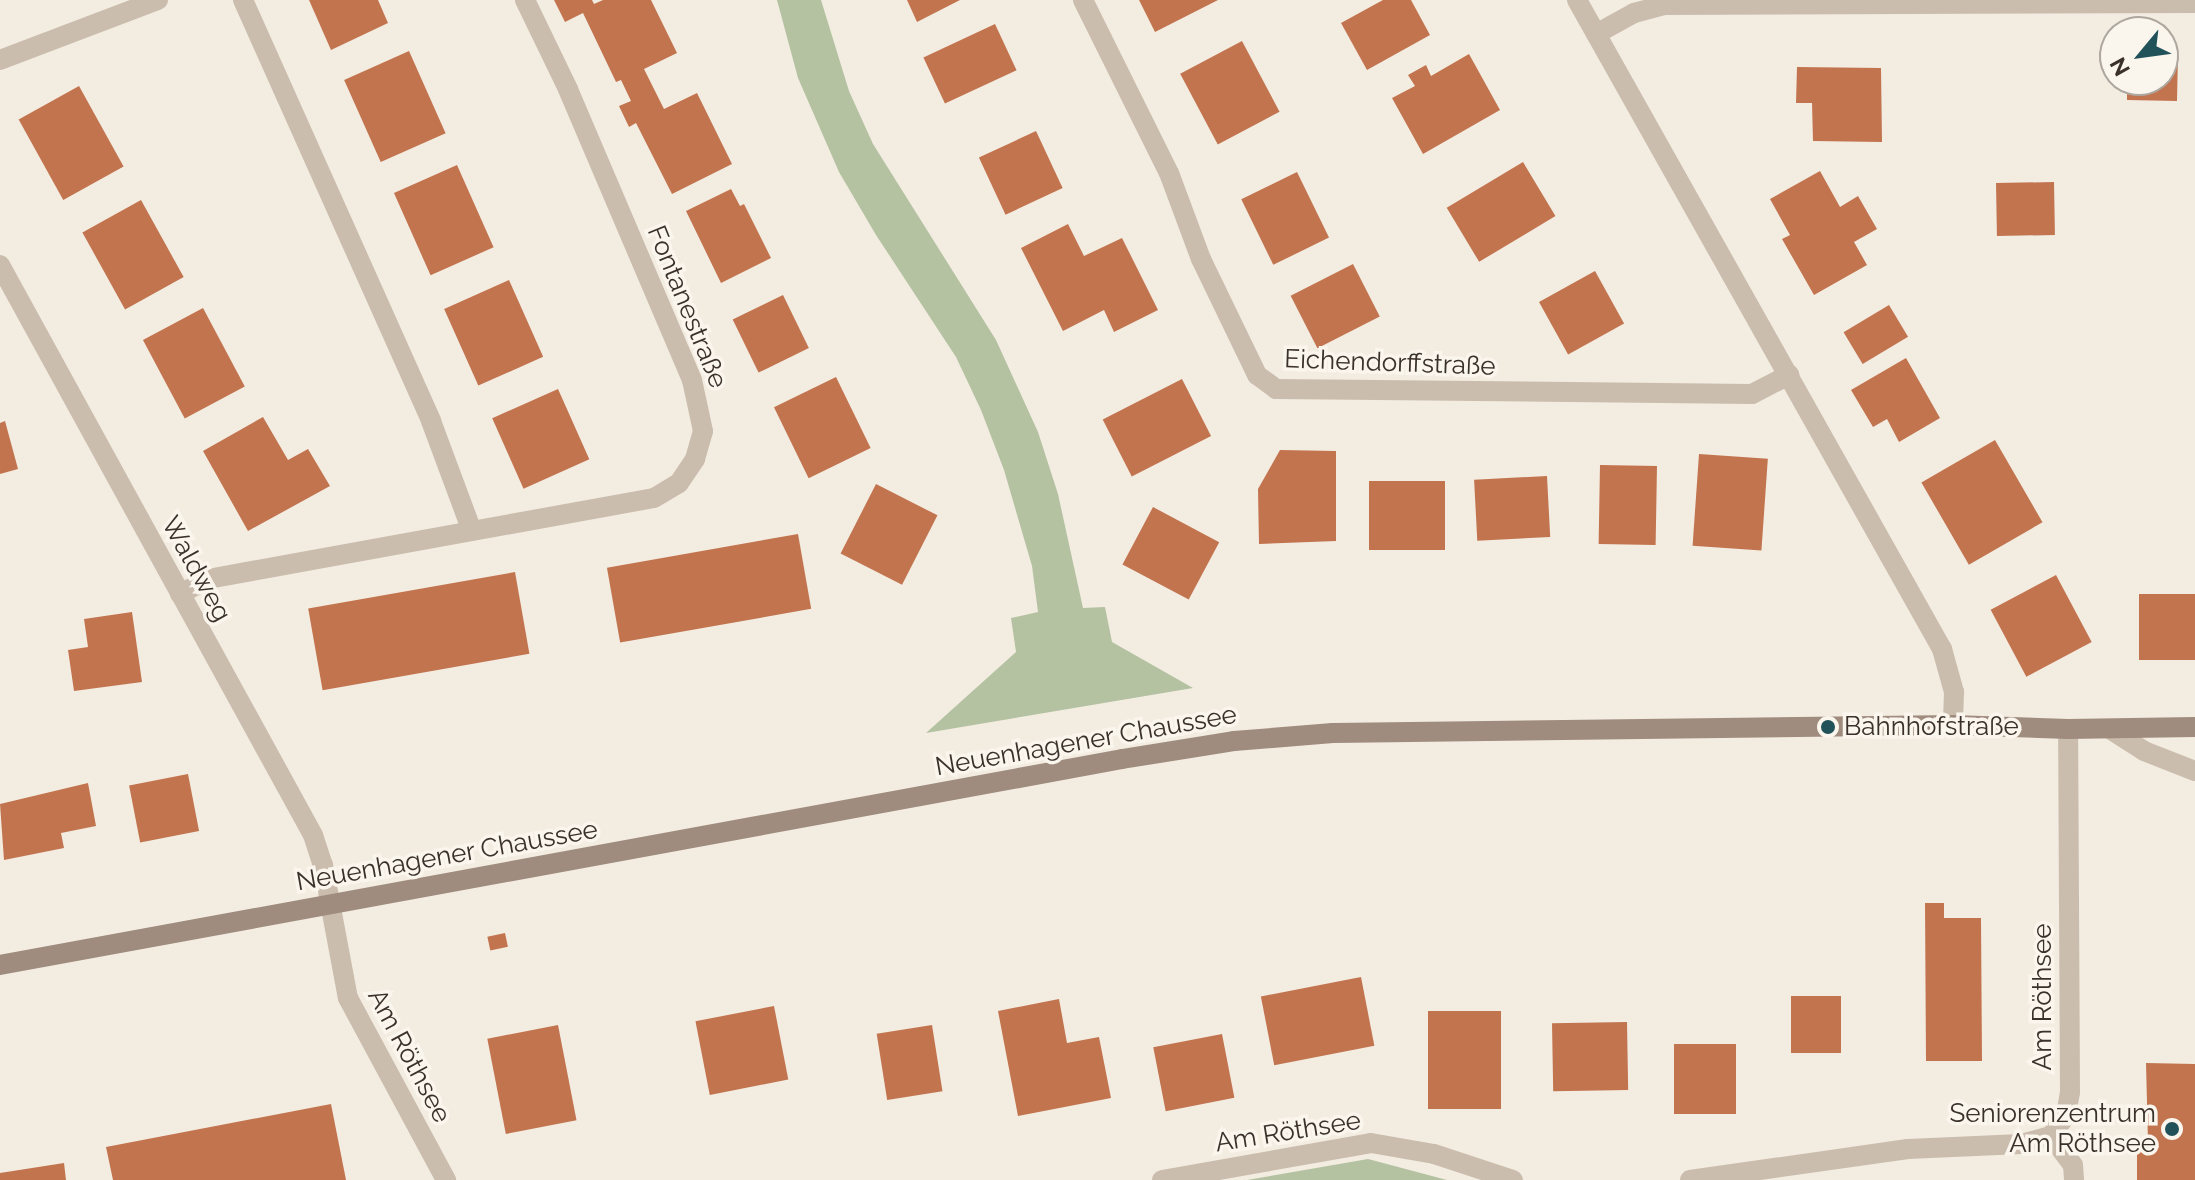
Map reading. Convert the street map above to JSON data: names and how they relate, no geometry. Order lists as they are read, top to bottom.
{
  "streets": {
    "street": [
      "Fontanestraße",
      "Eichendorffstraße",
      "Waldweg",
      "Neuenhagener Chaussee",
      "Am Röthsee"
    ]
  },
  "crossings": [
    ["Fontanestraße", "Waldweg"],
    ["Waldweg", "Neuenhagener Chaussee"],
    ["Waldweg", "Am Röthsee"],
    ["Neuenhagener Chaussee", "Am Röthsee"]
  ],
  "places": ["Bahnhofstraße", "Seniorenzentrum Am Röthsee"],
  "north": "bottom left"
}
